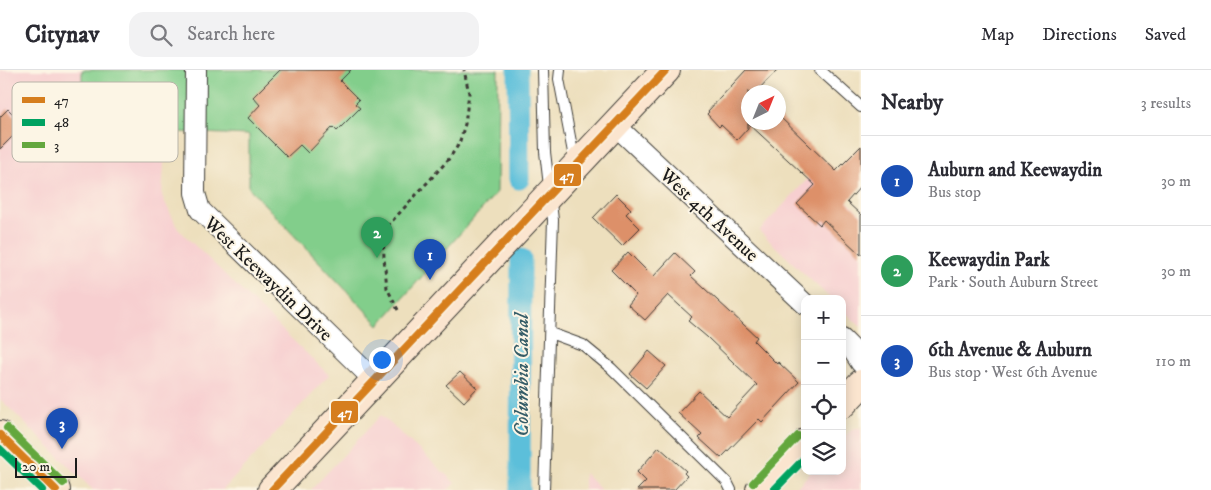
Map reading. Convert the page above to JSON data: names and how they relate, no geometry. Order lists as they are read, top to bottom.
{
  "streets": {
    "street": ["West 4th Avenue", "West Keewaydin Drive"]
  },
  "water": ["Columbia Canal"],
  "lines": ["transit line 47", "transit line 3", "transit line 48"],
  "legend": ["47", "48", "3"],
  "scale_bar": "20 m",
  "north": "top right",
  "page": {
    "header": "Citynav",
    "search": "Search here",
    "nav": ["Map", "Directions", "Saved"],
    "heading": ["Nearby", "3 results"],
    "list": [
      {
        "mark": "1",
        "name": "Auburn and Keewaydin",
        "note": "Bus stop",
        "value": "30 m"
      },
      {
        "mark": "2",
        "name": "Keewaydin Park",
        "note": "Park · South Auburn Street",
        "value": "30 m"
      },
      {
        "mark": "3",
        "name": "6th Avenue & Auburn",
        "note": "Bus stop · West 6th Avenue",
        "value": "110 m"
      }
    ],
    "pins": ["2", "1", "3"],
    "map_buttons": ["+", "−"],
    "scale": "20 m"
  }
}
